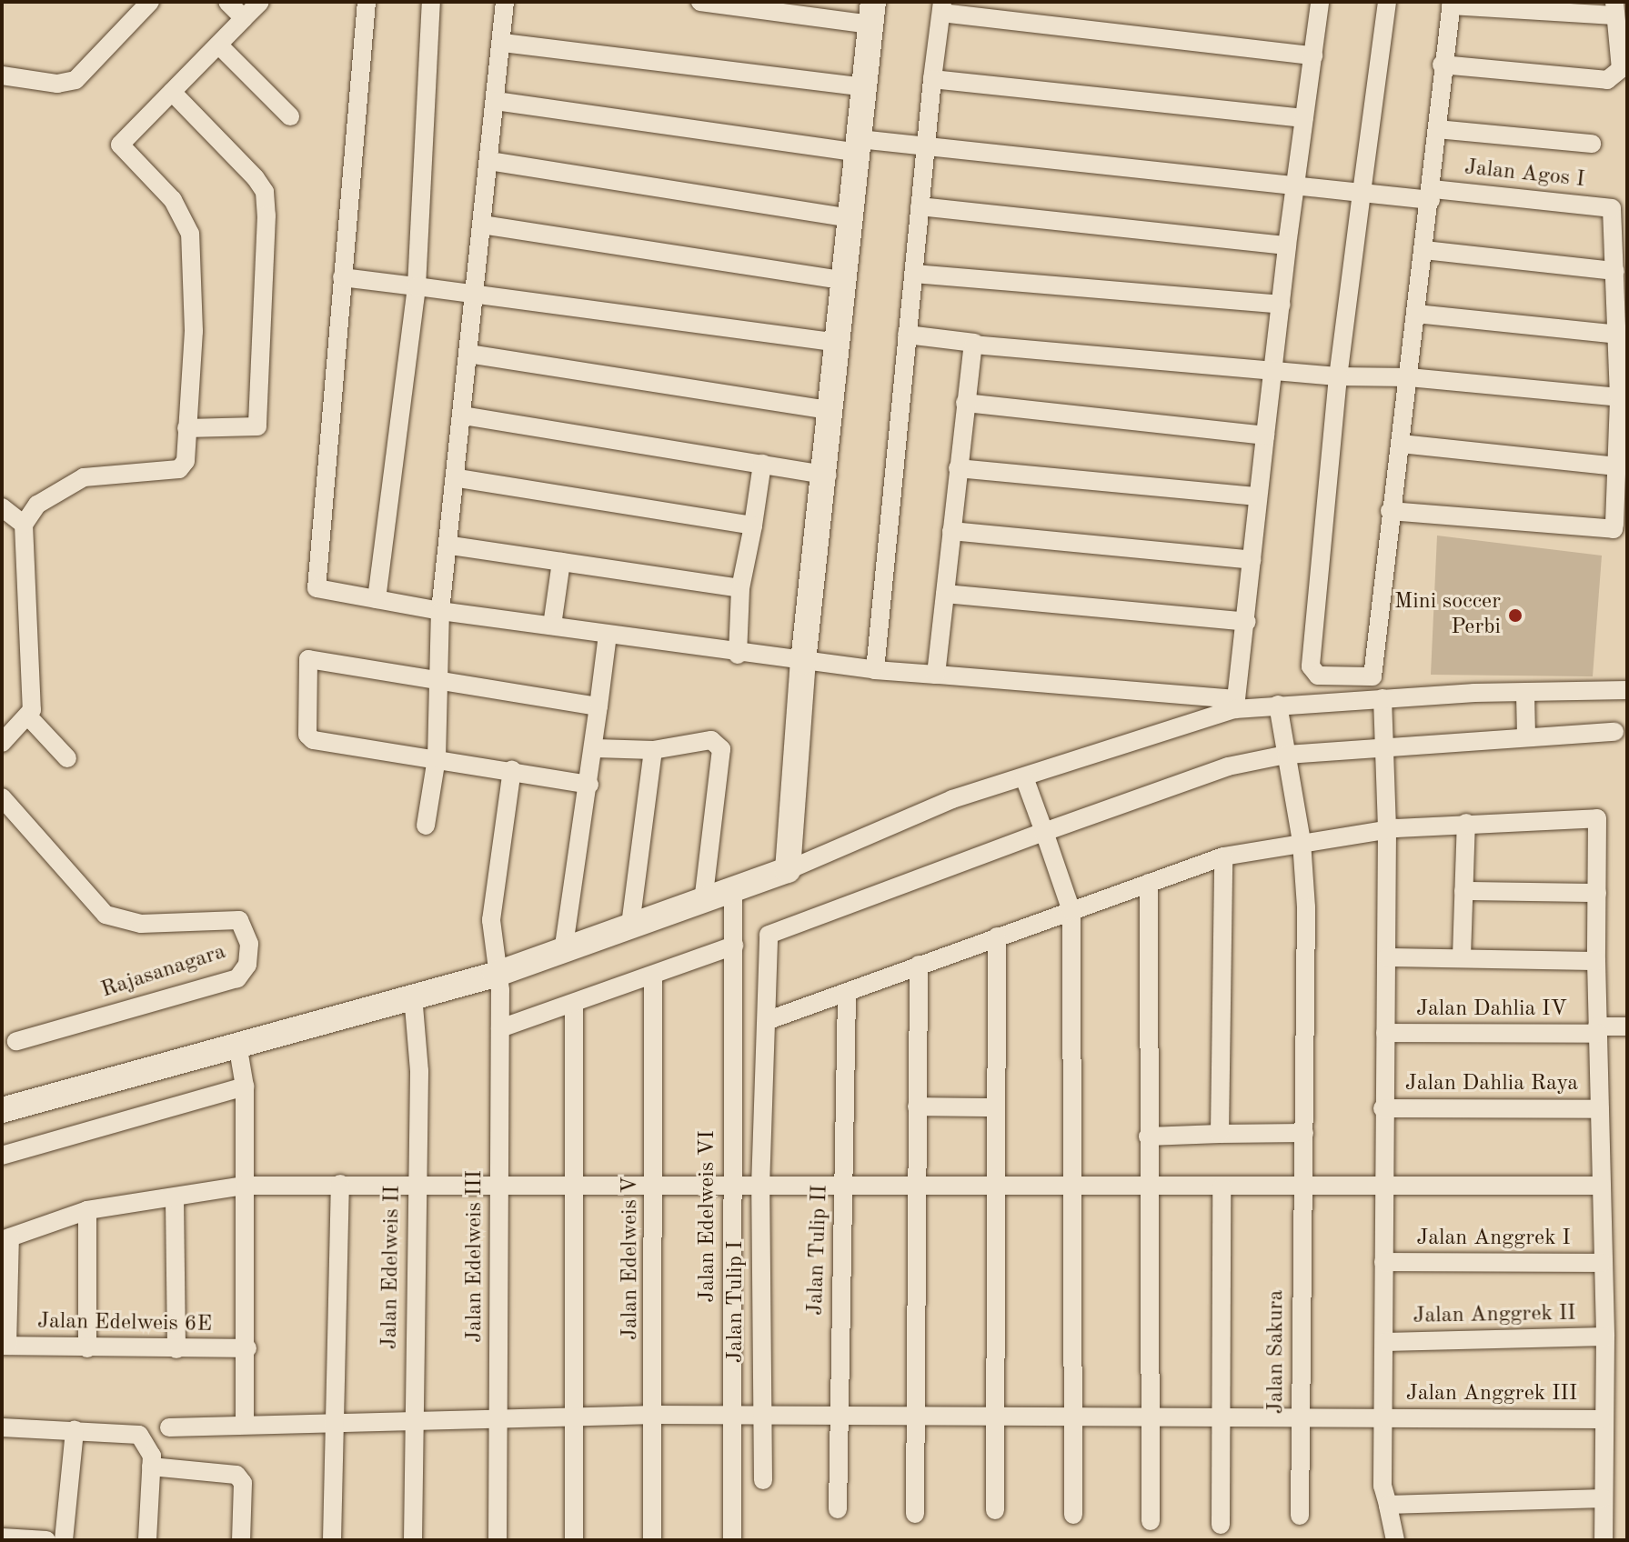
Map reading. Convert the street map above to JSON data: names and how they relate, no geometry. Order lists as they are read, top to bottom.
{
  "streets": {
    "street": [
      "Jalan Agos I",
      "Rajasanagara",
      "Jalan Dahlia IV",
      "Jalan Dahlia Raya",
      "Jalan Edelweis VI",
      "Jalan Anggrek I",
      "Jalan Tulip II",
      "Jalan Edelweis III",
      "Jalan Edelweis V",
      "Jalan Edelweis II",
      "Jalan Tulip I",
      "Jalan Anggrek II",
      "Jalan Edelweis 6E",
      "Jalan Sakura",
      "Jalan Anggrek III"
    ]
  },
  "crossings": [
    ["Jalan Edelweis VI", "Jalan Tulip I"],
    ["Jalan Edelweis VI", "Jalan Anggrek III"],
    ["Jalan Tulip II", "Jalan Anggrek III"],
    ["Jalan Edelweis III", "Jalan Anggrek III"],
    ["Jalan Edelweis V", "Jalan Anggrek III"],
    ["Jalan Edelweis II", "Jalan Anggrek III"],
    ["Jalan Tulip I", "Jalan Anggrek III"],
    ["Jalan Sakura", "Jalan Anggrek III"]
  ],
  "places": ["Mini soccer Perbi"]
}
